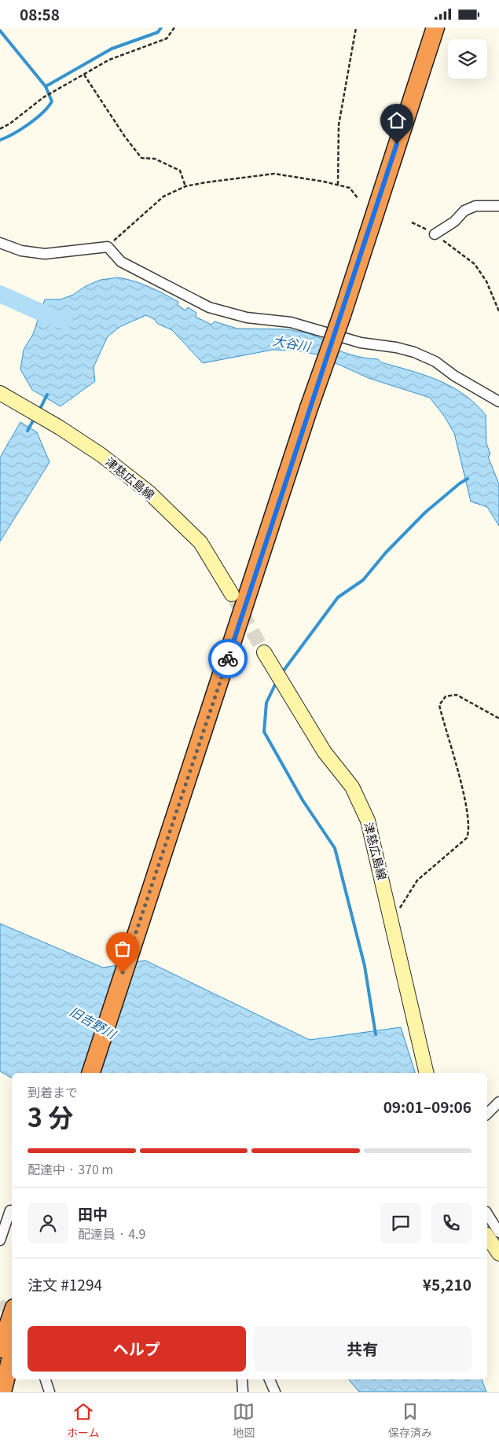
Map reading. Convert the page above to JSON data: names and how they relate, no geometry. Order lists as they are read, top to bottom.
{
  "streets": {
    "main road": ["津慈広島線"]
  },
  "water": ["大谷川", "旧吉野川"],
  "page": {
    "status": "08:58",
    "heading": ["3 分", "到着まで", "09:01–09:06"],
    "panel": [
      "田中",
      "配達員 · 4.9",
      "注文 #1294",
      "¥5,210"
    ],
    "bar": "配達中 · 370 m",
    "buttons": ["ヘルプ", "共有"],
    "tabs": ["ホーム", "地図", "保存済み"]
  }
}
